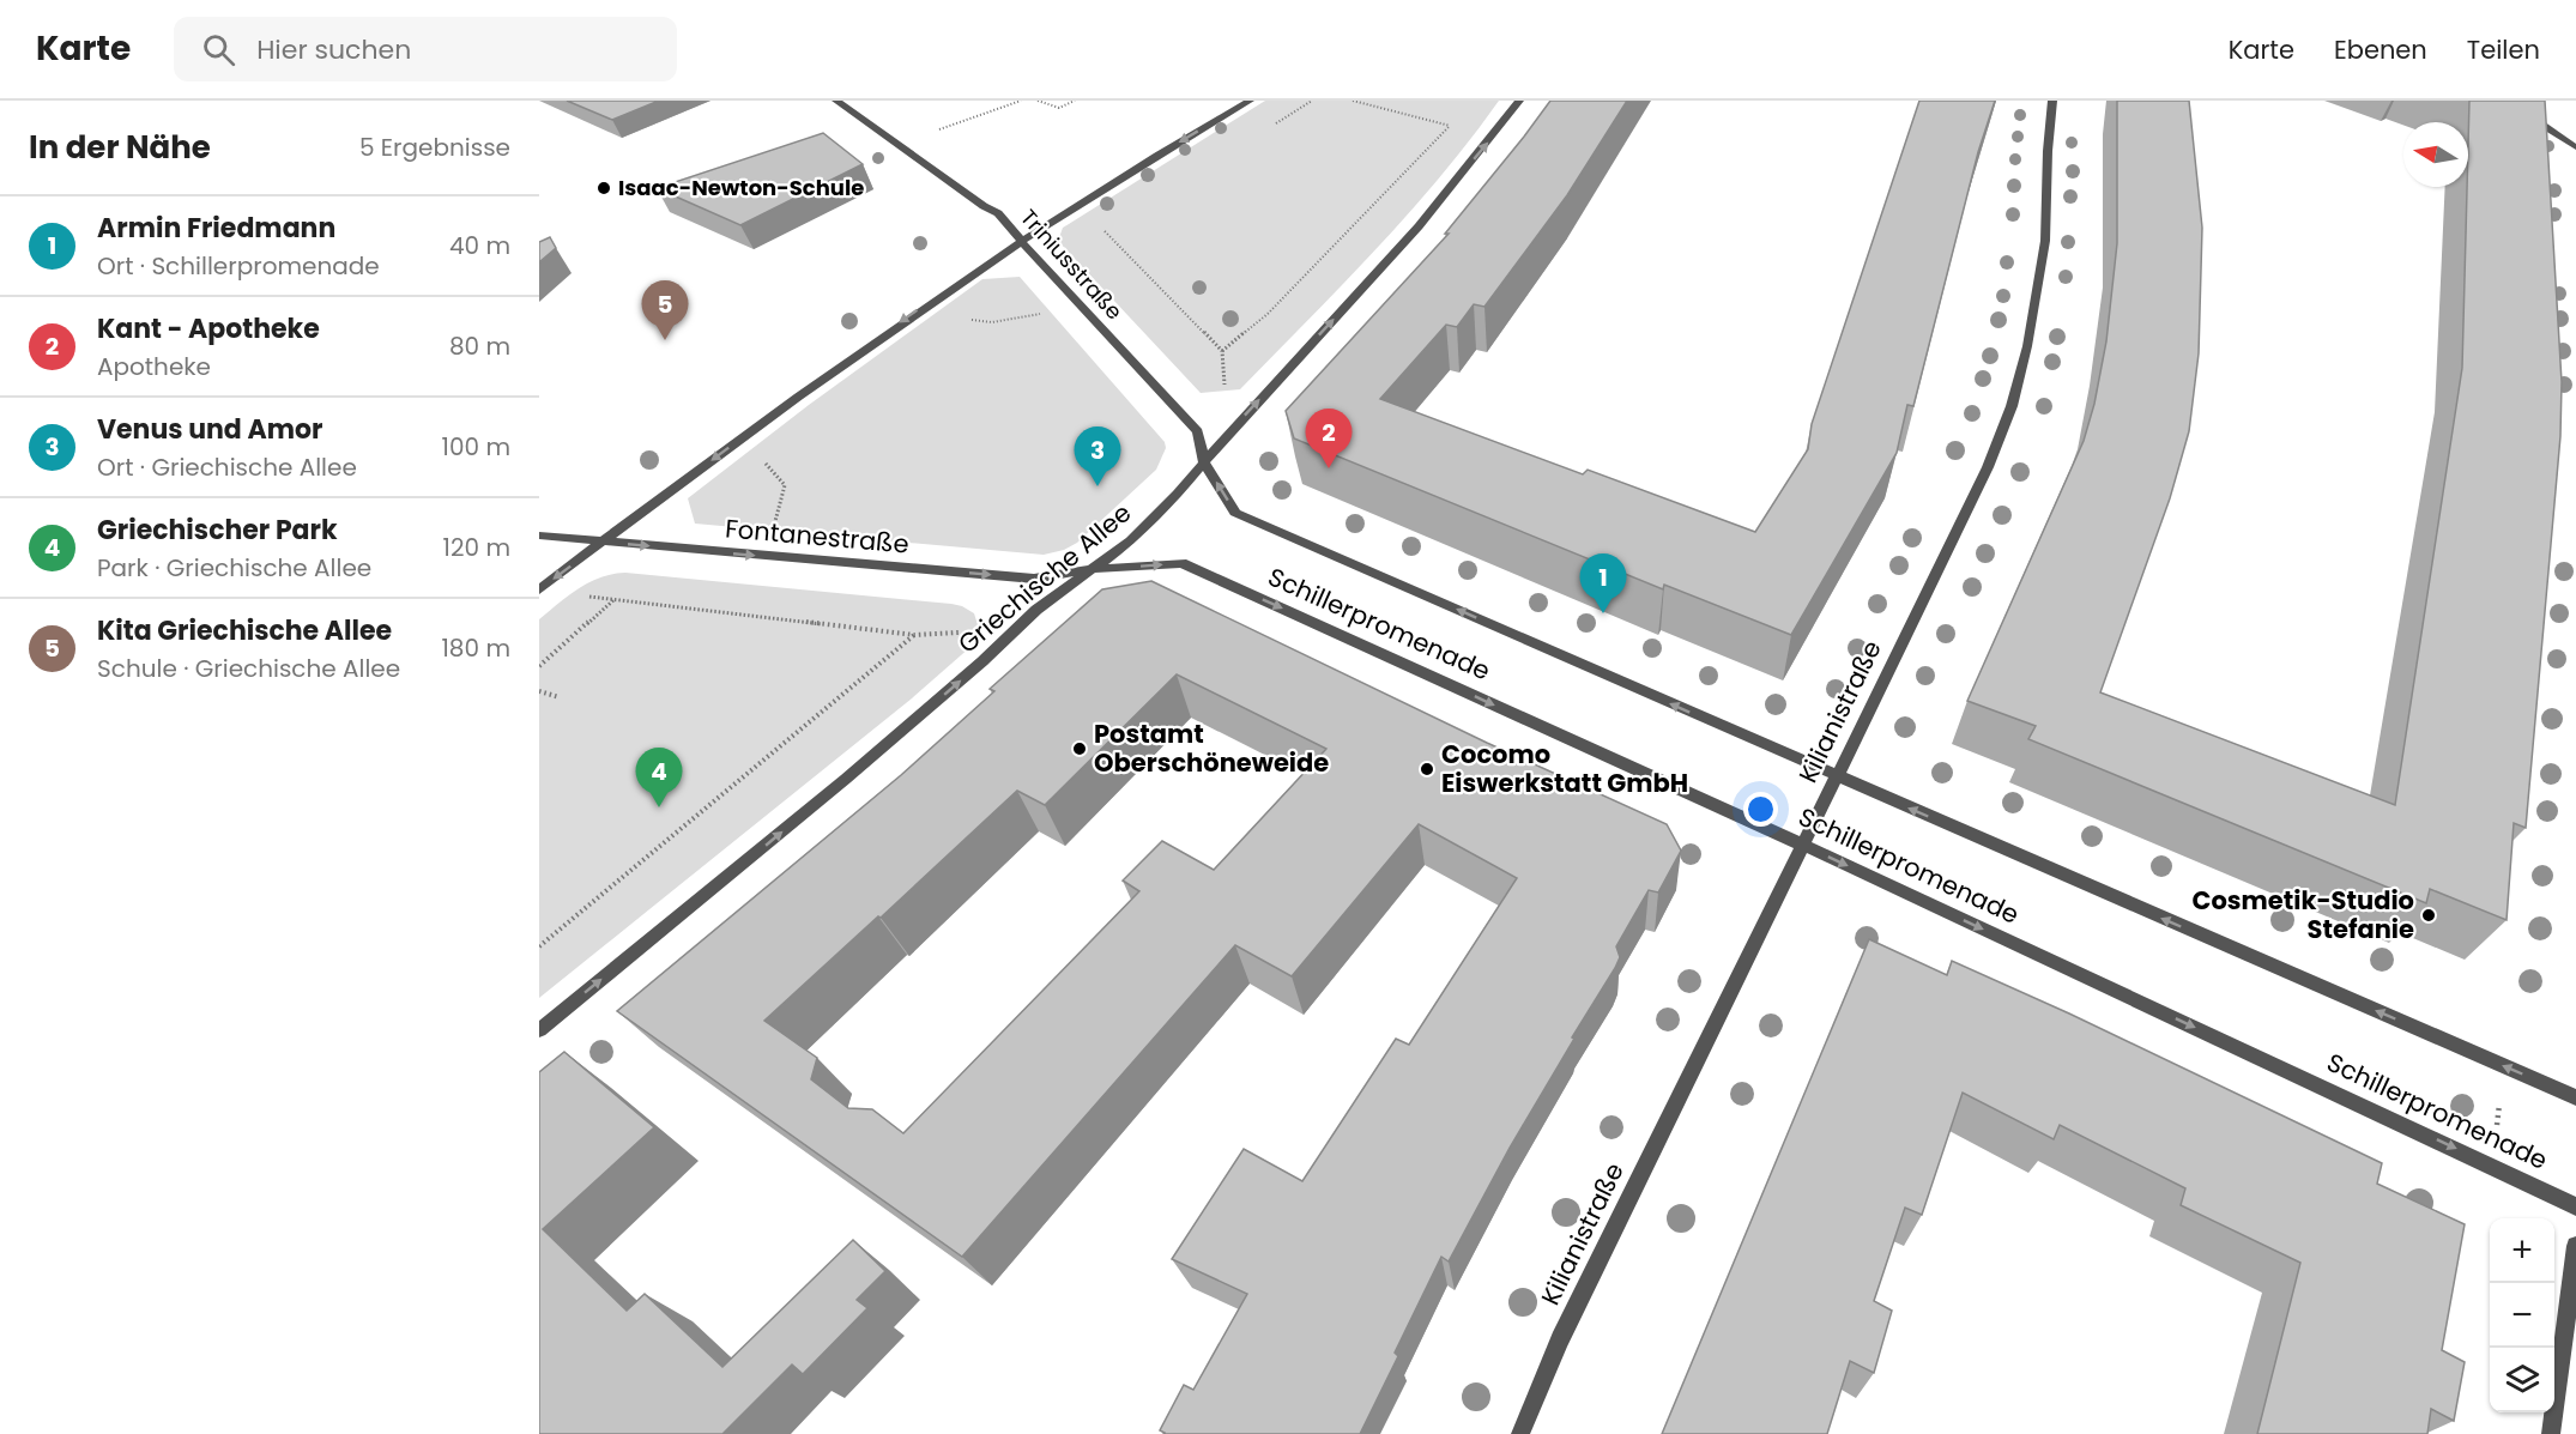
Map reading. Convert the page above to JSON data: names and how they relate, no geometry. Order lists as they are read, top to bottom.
{
  "streets": {
    "street": [
      "Triniusstraße",
      "Fontanestraße",
      "Griechische Allee",
      "Schillerpromenade",
      "Kilianistraße"
    ]
  },
  "crossings": [
    ["Triniusstraße", "Griechische Allee"],
    ["Triniusstraße", "Schillerpromenade"],
    ["Fontanestraße", "Griechische Allee"],
    ["Fontanestraße", "Schillerpromenade"],
    ["Griechische Allee", "Schillerpromenade"],
    ["Schillerpromenade", "Kilianistraße"]
  ],
  "one_way": ["Fontanestraße", "Griechische Allee"],
  "places": [
    "Isaac-Newton-Schule",
    "Postamt Oberschöneweide",
    "Cocomo Eiswerkstatt GmbH",
    "Cosmetik-Studio Stefanie"
  ],
  "north": "left",
  "page": {
    "header": "Karte",
    "search": "Hier suchen",
    "nav": ["Karte", "Ebenen", "Teilen"],
    "heading": ["In der Nähe", "5 Ergebnisse"],
    "list": [
      {
        "mark": "1",
        "name": "Armin Friedmann",
        "note": "Ort · Schillerpromenade",
        "value": "40 m"
      },
      {
        "mark": "2",
        "name": "Kant - Apotheke",
        "note": "Apotheke",
        "value": "80 m"
      },
      {
        "mark": "3",
        "name": "Venus und Amor",
        "note": "Ort · Griechische Allee",
        "value": "100 m"
      },
      {
        "mark": "4",
        "name": "Griechischer Park",
        "note": "Park · Griechische Allee",
        "value": "120 m"
      },
      {
        "mark": "5",
        "name": "Kita Griechische Allee",
        "note": "Schule · Griechische Allee",
        "value": "180 m"
      }
    ],
    "pins": [
      "5",
      "2",
      "3",
      "1",
      "4"
    ],
    "map_buttons": ["+", "−"]
  }
}
